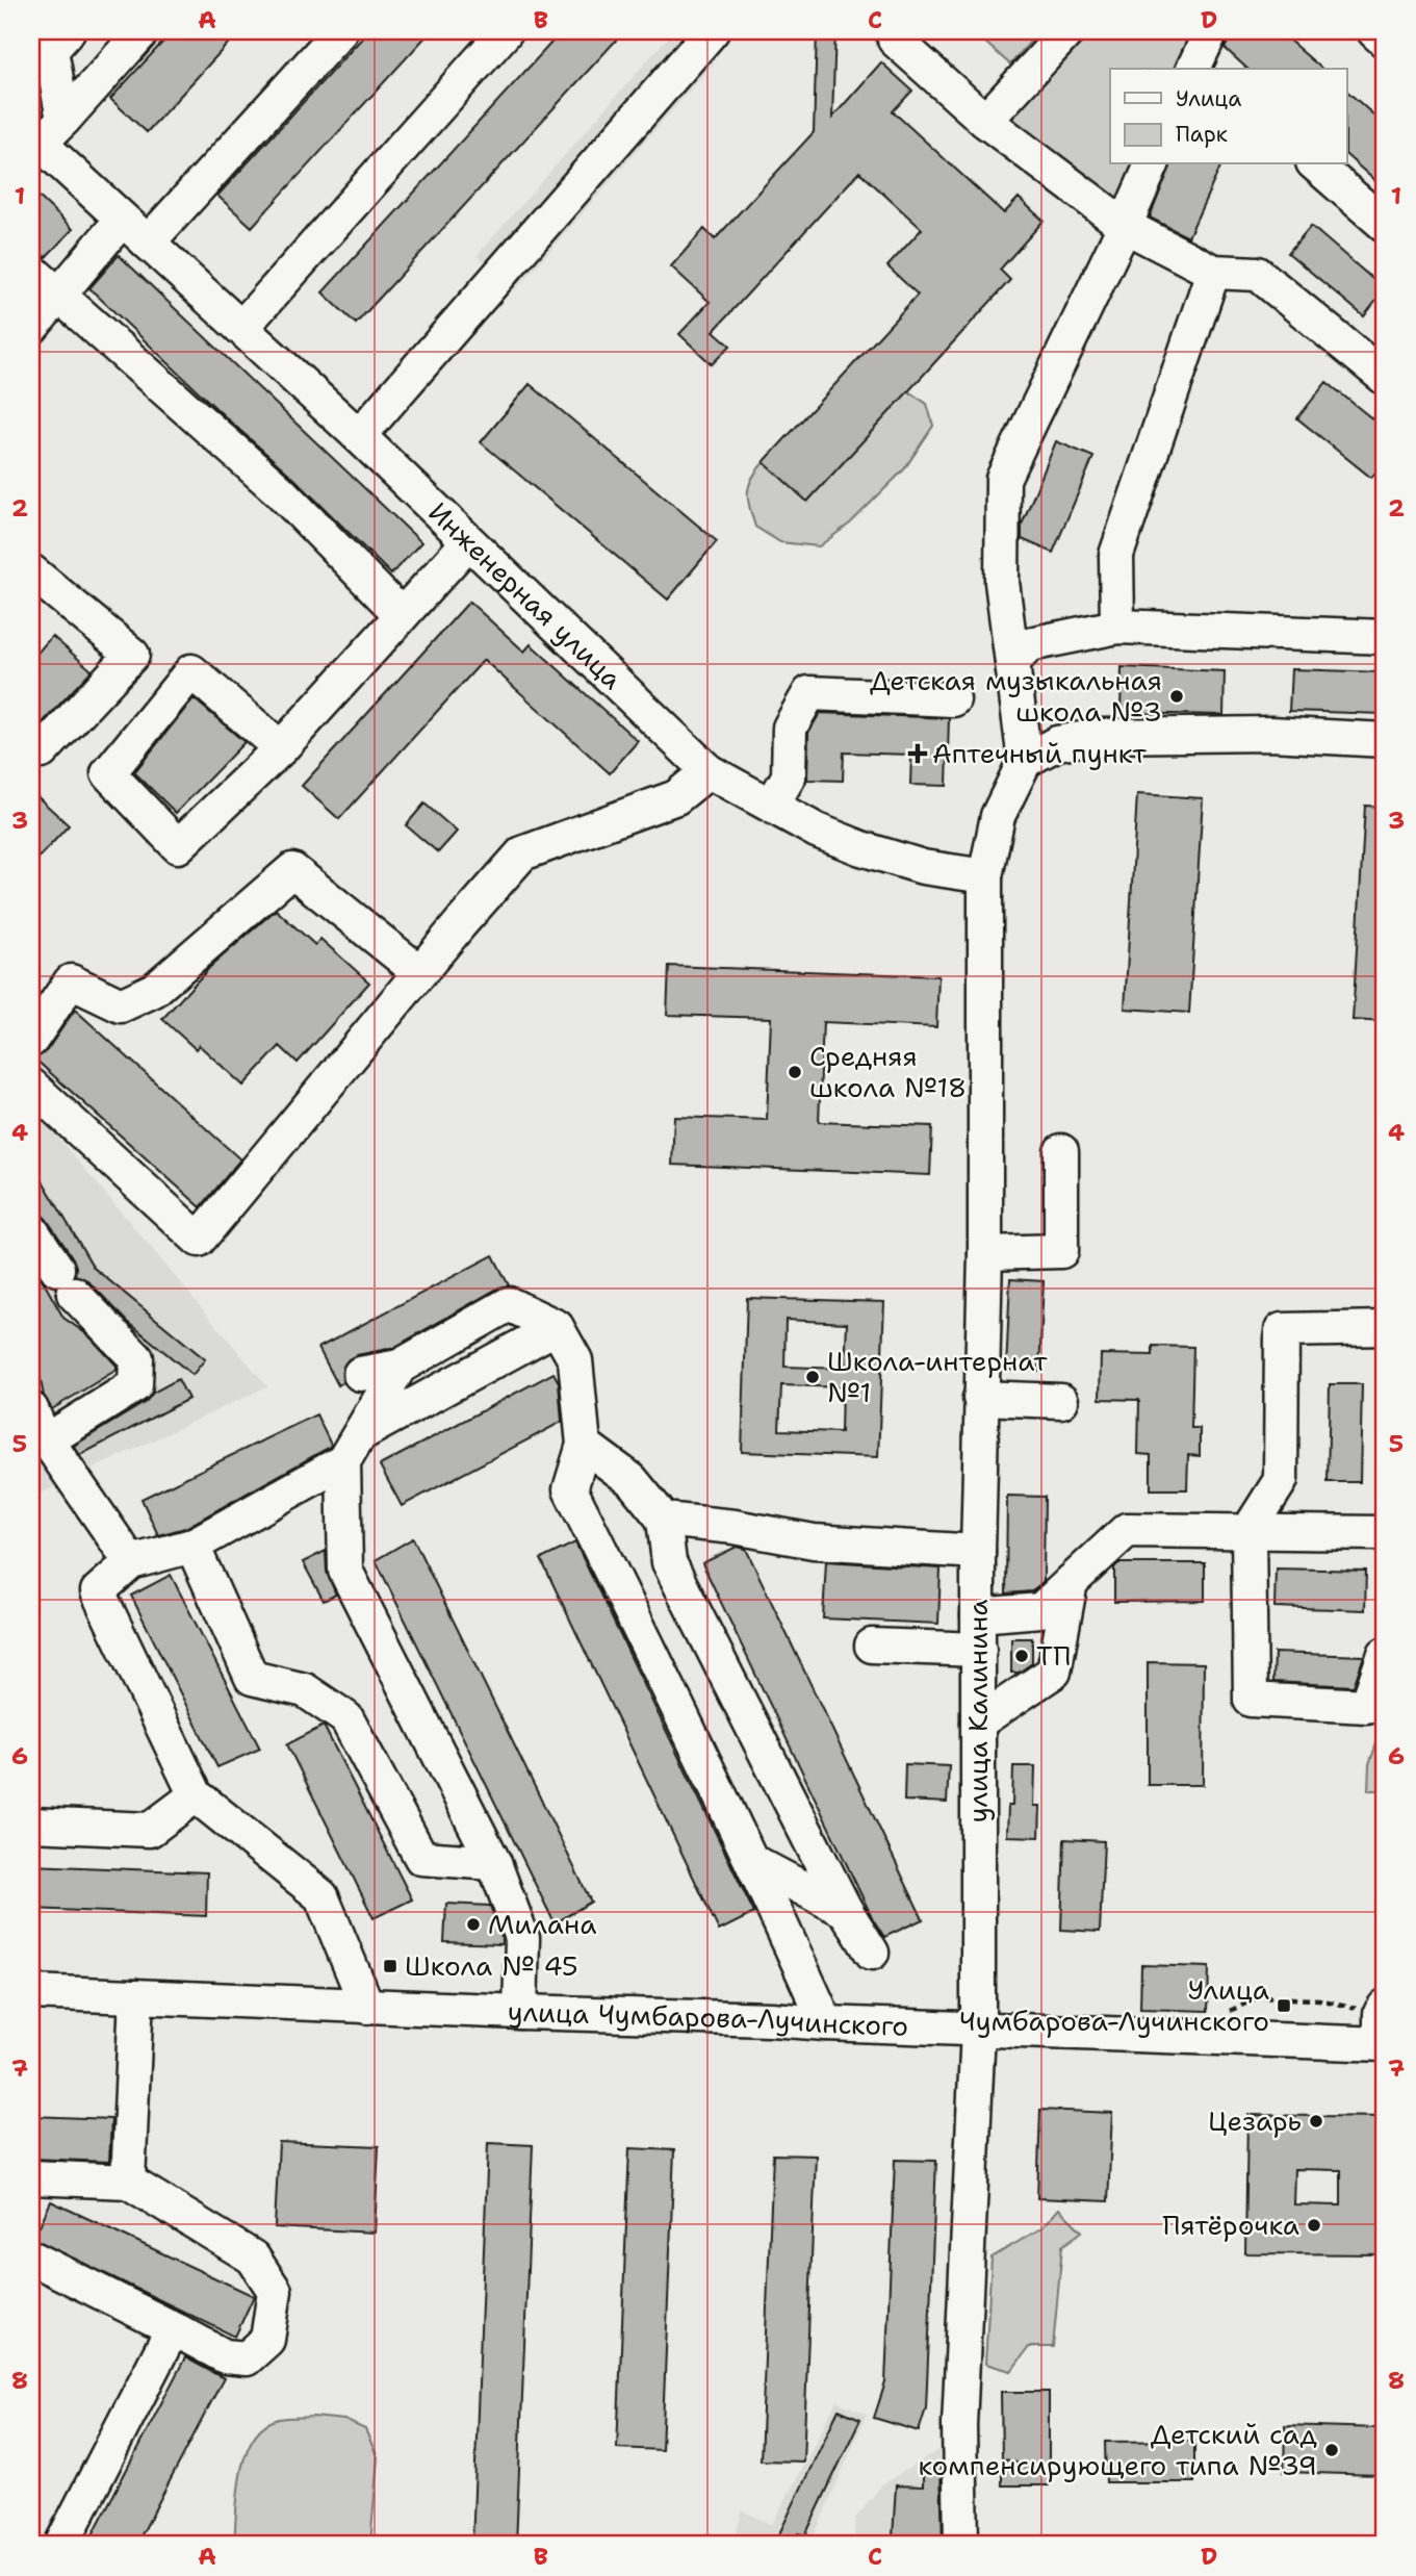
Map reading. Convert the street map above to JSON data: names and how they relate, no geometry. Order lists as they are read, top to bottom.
{
  "streets": {
    "street": ["Инженерная улица", "улица Калинина", "улица Чумбарова-Лучинского"]
  },
  "crossings": [
    ["Инженерная улица", "улица Калинина"],
    ["улица Калинина", "улица Чумбарова-Лучинского"]
  ],
  "places": {
    "other": [
      "Детская музыкальная школа №3",
      "Средняя школа №18",
      "Школа-интернат №1",
      "ТП",
      "Милана",
      "Цезарь",
      "Пятёрочка",
      "Детский сад компенсирующего типа №39"
    ],
    "health": ["Аптечный пункт"],
    "transit": ["Школа № 45", "Улица Чумбарова-Лучинского"]
  },
  "legend": ["Улица", "Парк"],
  "grid": {
    "columns": [
      "A",
      "B",
      "C",
      "D"
    ],
    "rows": [
      "1",
      "2",
      "3",
      "4",
      "5",
      "6",
      "7",
      "8"
    ]
  }
}
